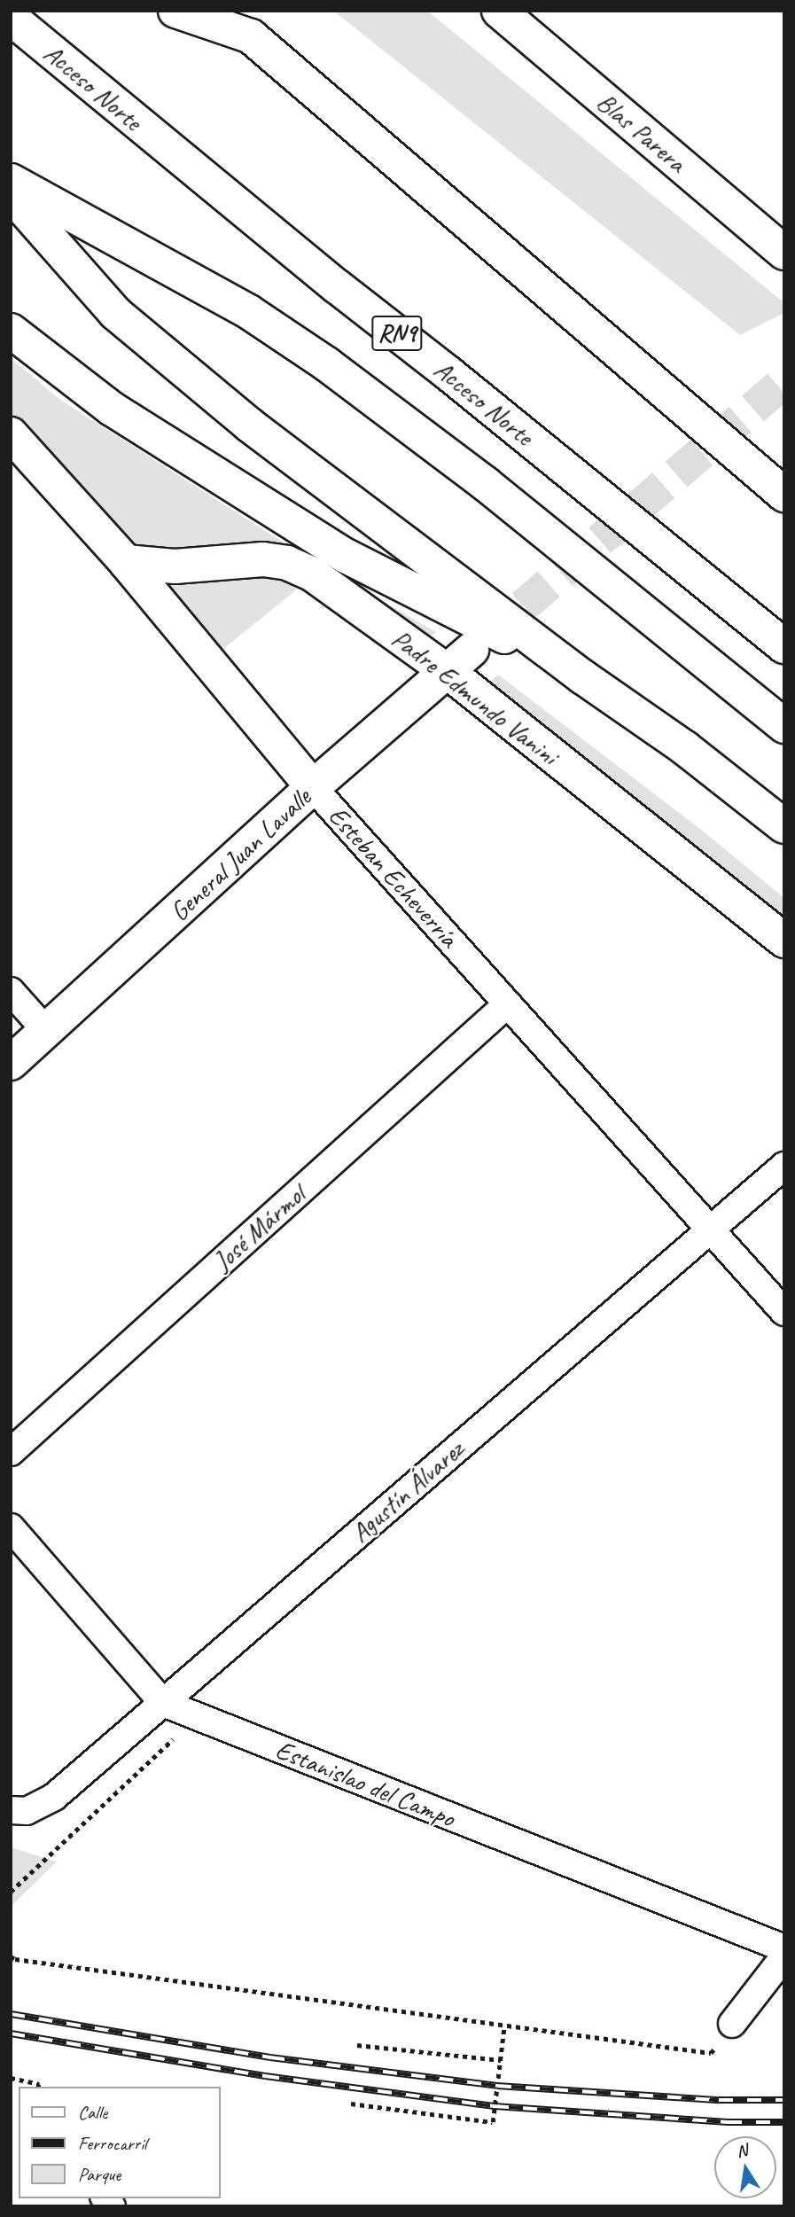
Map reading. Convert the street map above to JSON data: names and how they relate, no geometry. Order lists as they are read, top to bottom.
{
  "streets": {
    "main road": [
      "Acceso Norte",
      "Blas Parera",
      "RN9",
      "Padre Edmundo Vanini",
      "General Juan Lavalle",
      "Esteban Echeverría"
    ],
    "street": ["José Mármol", "Agustín Álvarez", "Estanislao del Campo"]
  },
  "crossings": [
    ["Padre Edmundo Vanini", "General Juan Lavalle"],
    ["Padre Edmundo Vanini", "Esteban Echeverría"],
    ["General Juan Lavalle", "Esteban Echeverría"],
    ["Esteban Echeverría", "José Mármol"],
    ["Esteban Echeverría", "Agustín Álvarez"],
    ["Agustín Álvarez", "Estanislao del Campo"]
  ],
  "legend": ["Calle", "Ferrocarril", "Parque"],
  "north": "top"
}
